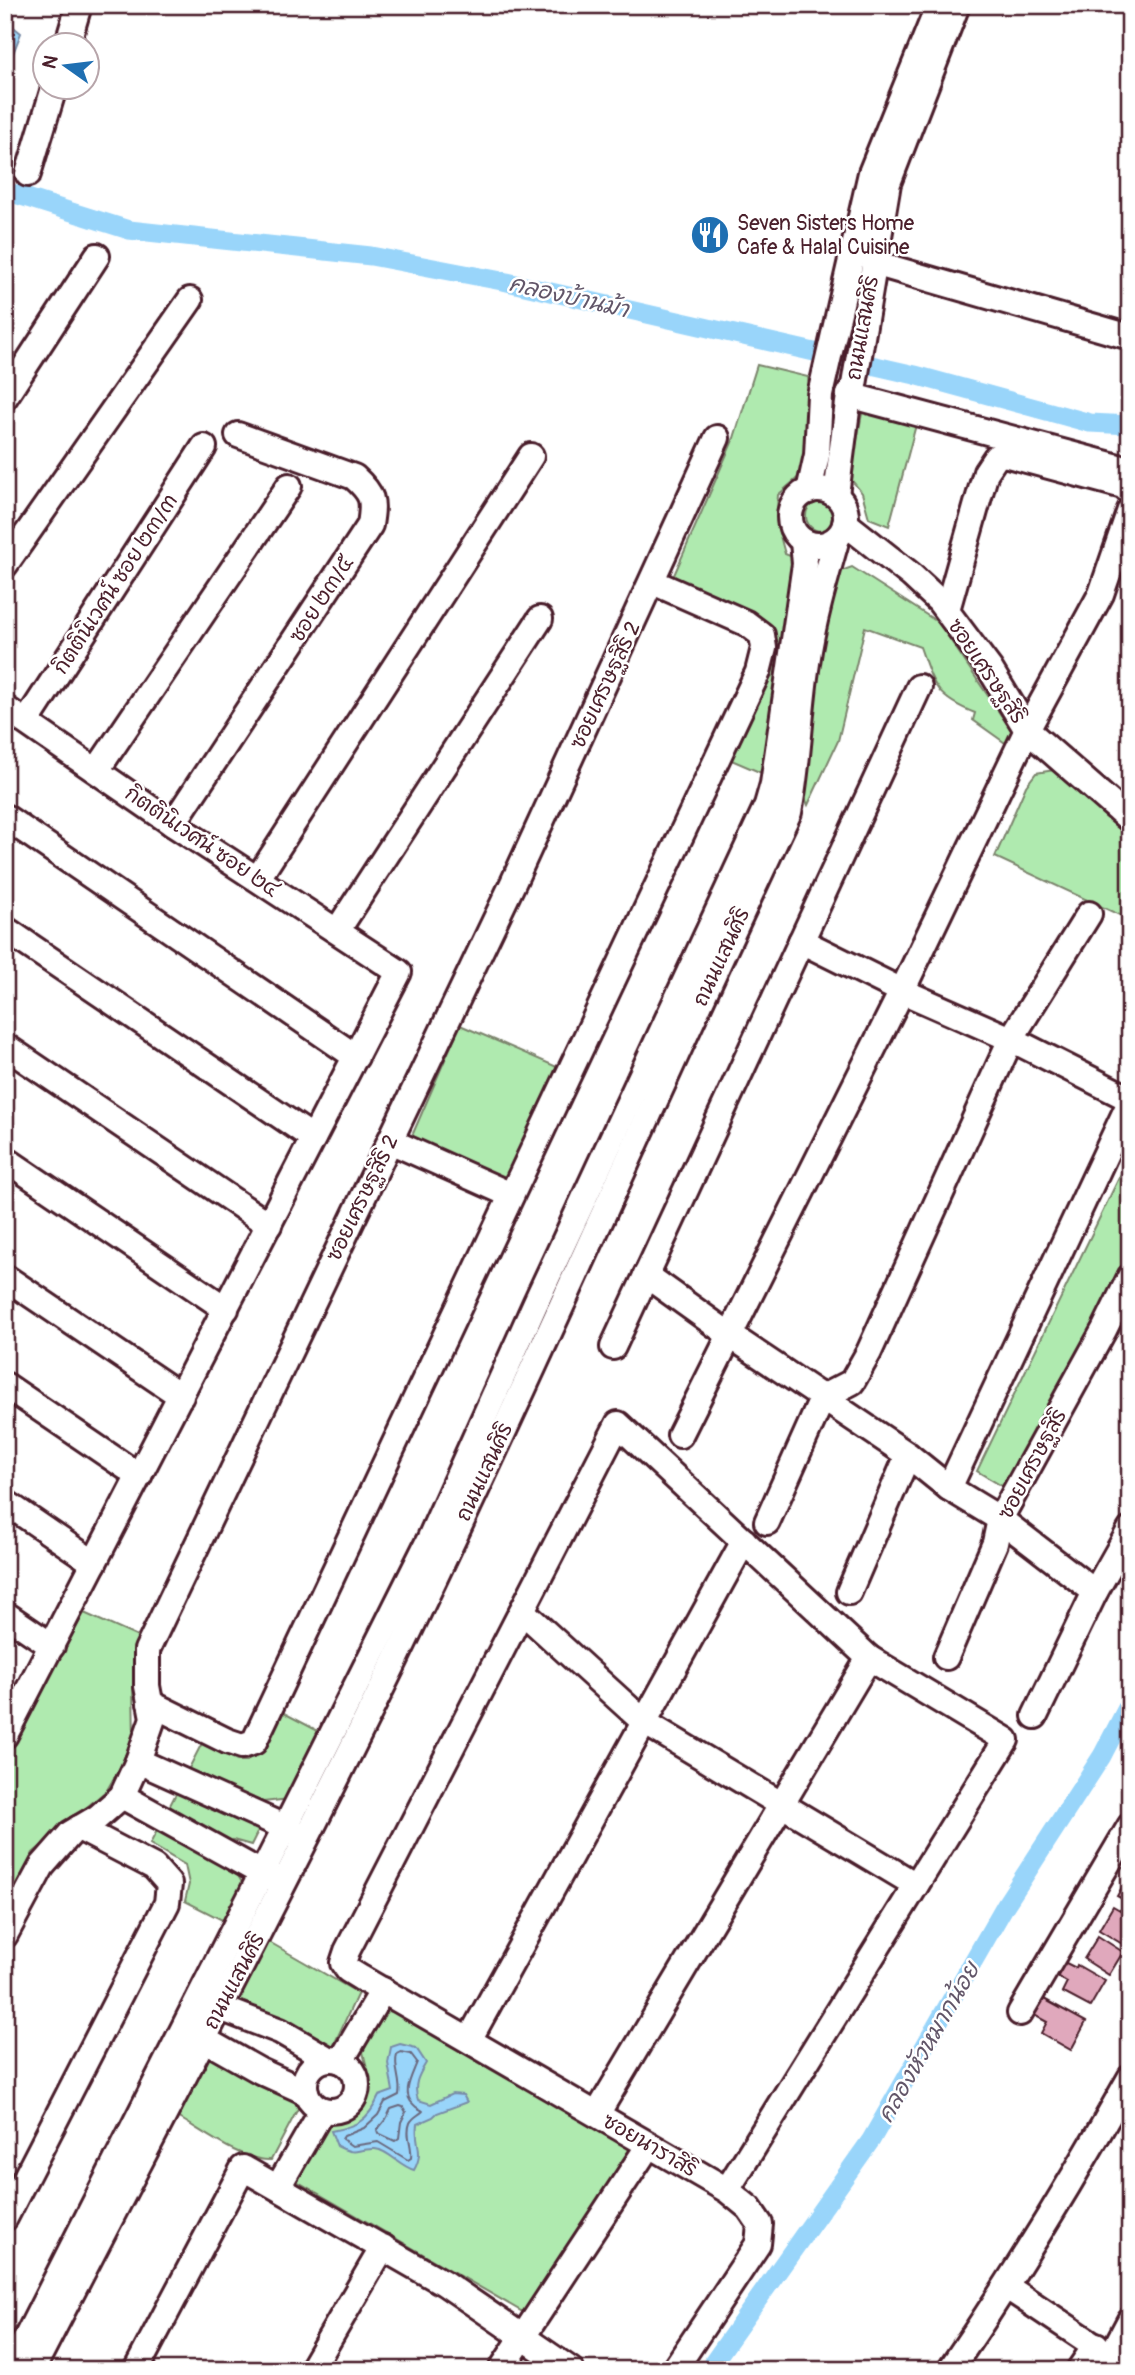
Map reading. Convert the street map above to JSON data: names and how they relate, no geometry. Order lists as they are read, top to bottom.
{
  "streets": {
    "street": [
      "ถนนแสนศิริ",
      "กิตตินิเวศน์ ซอย ๒๓/๓",
      "ซอย ๒๓/๕",
      "ซอยเศรษฐสิริ",
      "ซอยเศรษฐสิริ 2",
      "กิตตินิเวศน์ ซอย ๒๔",
      "ซอยนาราสิริ"
    ]
  },
  "crossings": [
    ["ถนนแสนศิริ", "ซอยเศรษฐสิริ"],
    ["กิตตินิเวศน์ ซอย ๒๓/๓", "กิตตินิเวศน์ ซอย ๒๔"],
    ["ซอย ๒๓/๕", "กิตตินิเวศน์ ซอย ๒๔"]
  ],
  "water": ["คลองบ้านม้า", "คลองหัวหมากน้อย"],
  "places": {
    "restaurant": ["Seven Sisters Home Cafe & Halal Cuisine"]
  },
  "north": "left"
}
